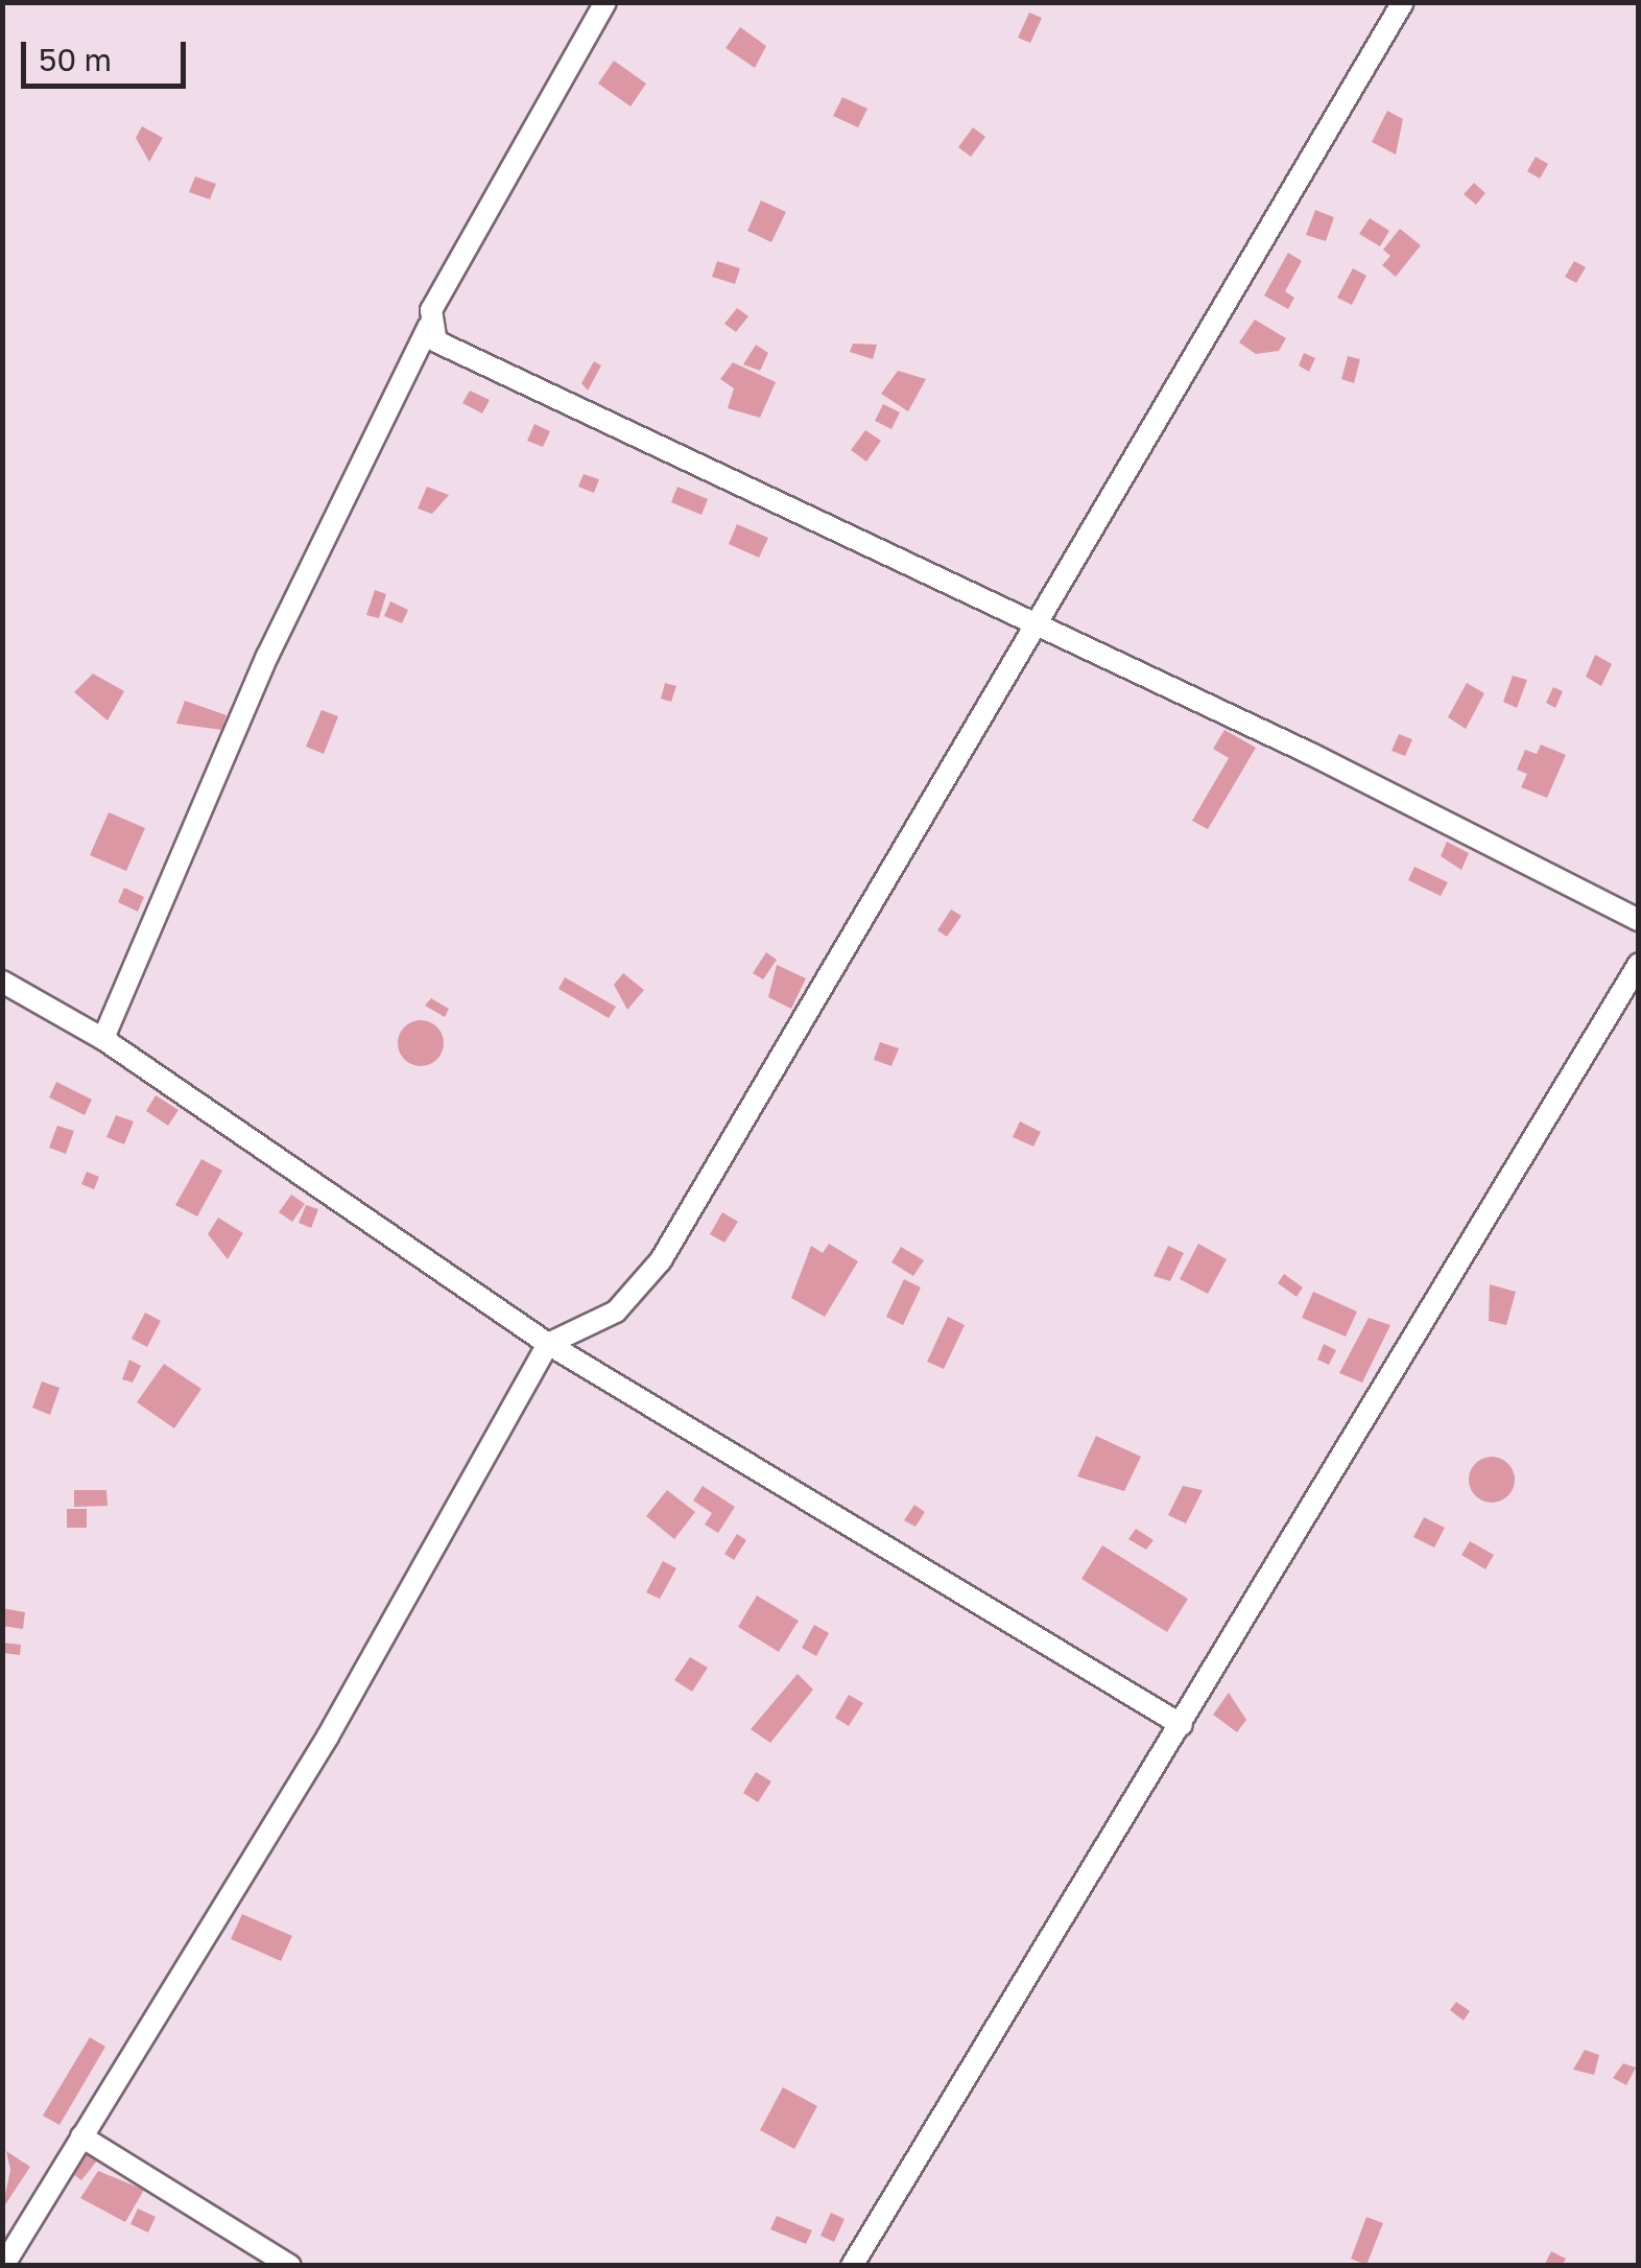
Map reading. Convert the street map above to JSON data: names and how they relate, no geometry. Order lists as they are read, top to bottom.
{
  "scale_bar": "50 m"
}
